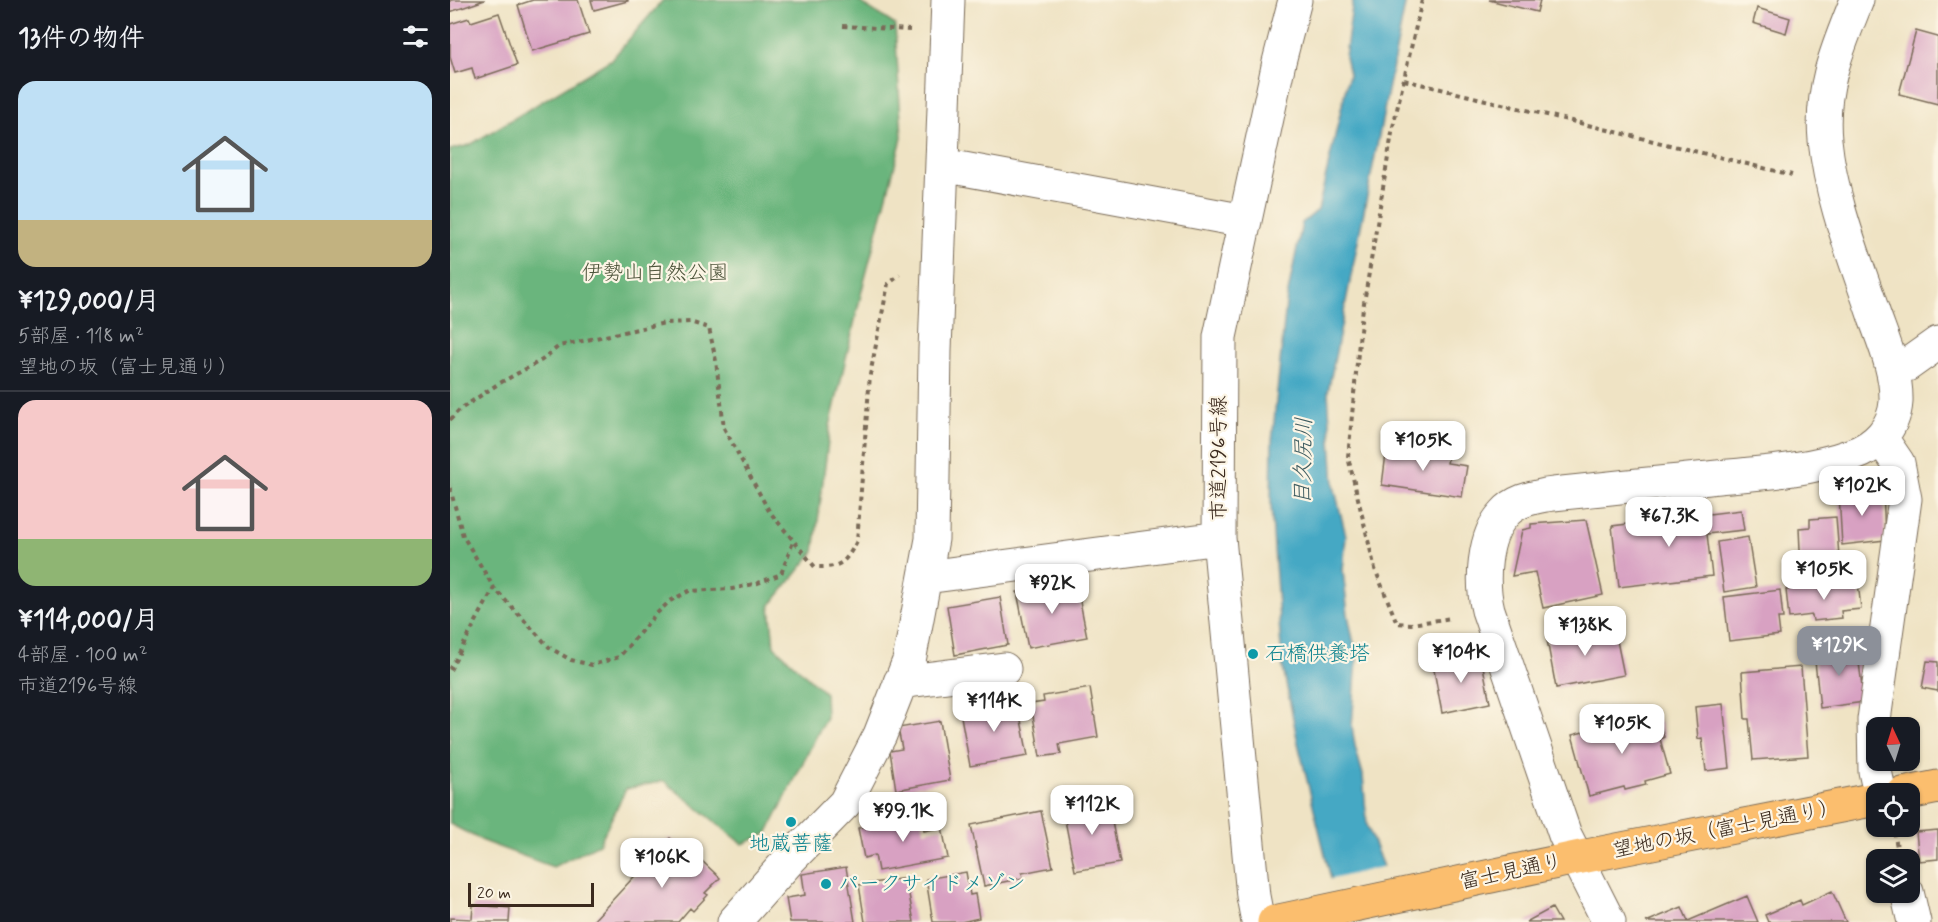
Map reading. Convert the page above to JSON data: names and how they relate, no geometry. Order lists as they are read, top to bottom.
{
  "streets": {
    "main road": ["望地の坂（富士見通り）", "富士見通り"],
    "street": ["市道2196号線"]
  },
  "crossings": [
    ["望地の坂（富士見通り）", "富士見通り"]
  ],
  "water": ["目久尻川"],
  "parks": ["伊勢山自然公園"],
  "places": ["石橋供養塔", "地蔵菩薩", "パークサイドメゾン"],
  "scale_bar": "20 m",
  "north": "top",
  "page": {
    "heading": "13件の物件",
    "list": [
      {
        "name": "¥129,000/月",
        "note": "5部屋 · 118 m² · 望地の坂（富士見通り）"
      },
      {
        "name": "¥114,000/月",
        "note": "4部屋 · 100 m² · 市道2196号線"
      }
    ],
    "price": [
      "¥105K",
      "¥102K",
      "¥67.3K",
      "¥105K",
      "¥92K",
      "¥138K",
      "¥129K",
      "¥104K",
      "¥114K",
      "¥105K",
      "¥112K",
      "¥99.1K",
      "¥106K"
    ],
    "scale": "20 m"
  }
}
